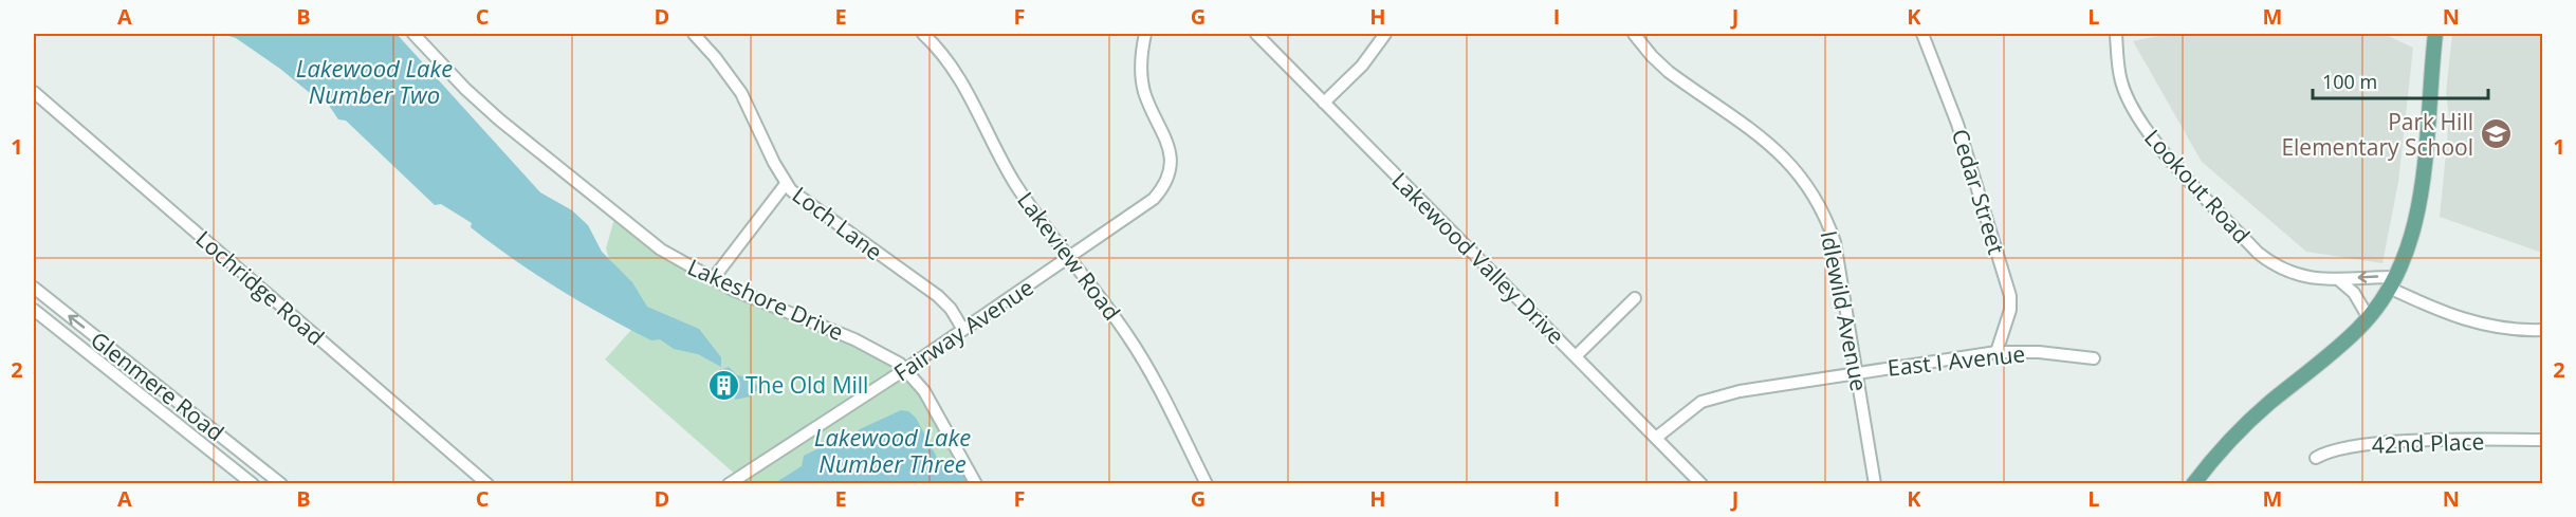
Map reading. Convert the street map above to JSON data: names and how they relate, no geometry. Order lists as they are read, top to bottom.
{
  "streets": {
    "street": [
      "Lookout Road",
      "Cedar Street",
      "Loch Lane",
      "Lakeview Road",
      "Lakewood Valley Drive",
      "Lochridge Road",
      "Lakeshore Drive",
      "Idlewild Avenue",
      "Fairway Avenue",
      "East I Avenue",
      "Glenmere Road",
      "42nd Place"
    ]
  },
  "crossings": [
    ["Cedar Street", "East I Avenue"],
    ["Loch Lane", "Fairway Avenue"],
    ["Lakeview Road", "Fairway Avenue"],
    ["Lakewood Valley Drive", "East I Avenue"],
    ["Lakeshore Drive", "Fairway Avenue"],
    ["Idlewild Avenue", "East I Avenue"]
  ],
  "water": ["Lakewood Lake Number Two", "Lakewood Lake Number Three"],
  "places": {
    "school or university": ["Park Hill Elementary School"],
    "building": ["The Old Mill"]
  },
  "scale_bar": "100 m",
  "grid": {
    "columns": [
      "A",
      "B",
      "C",
      "D",
      "E",
      "F",
      "G",
      "H",
      "I",
      "J",
      "K",
      "L",
      "M",
      "N"
    ],
    "rows": ["1", "2"]
  }
}
